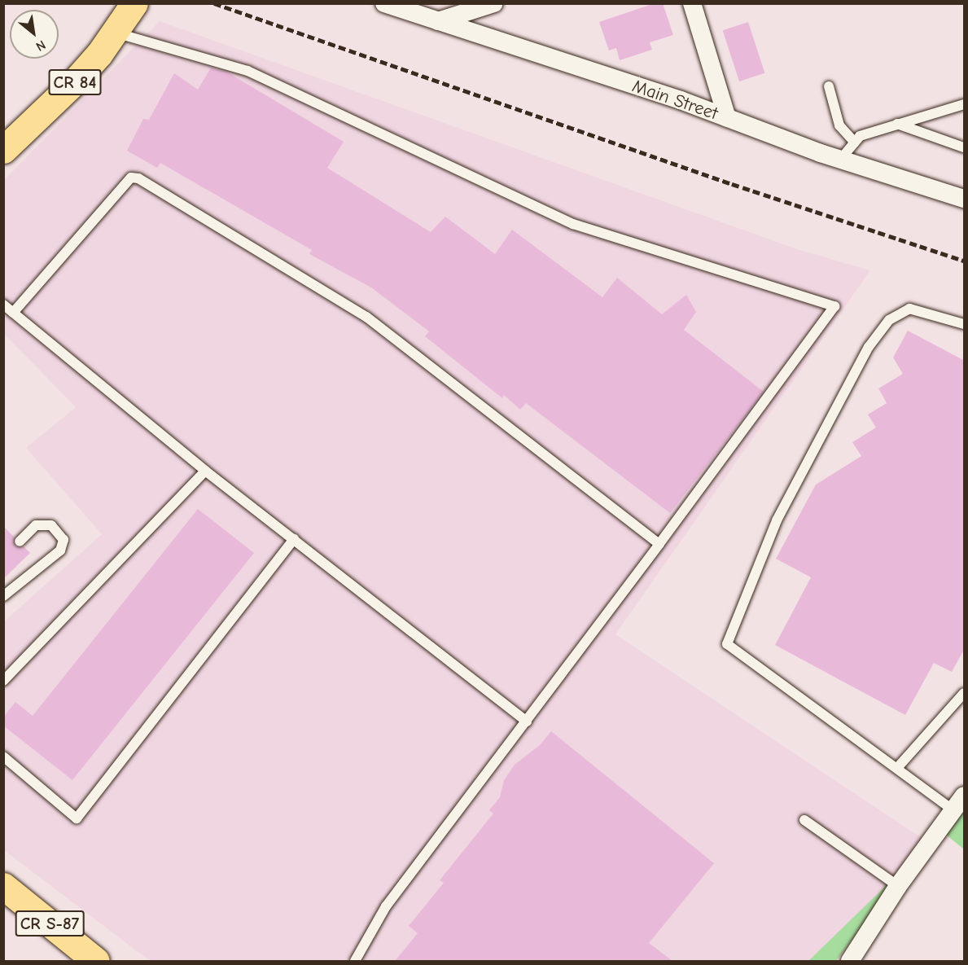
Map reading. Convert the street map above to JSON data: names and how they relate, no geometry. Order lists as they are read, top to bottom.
{
  "streets": {
    "main road": ["CR 84", "CR S-87"],
    "street": ["Main Street"]
  },
  "north": "bottom right"
}
